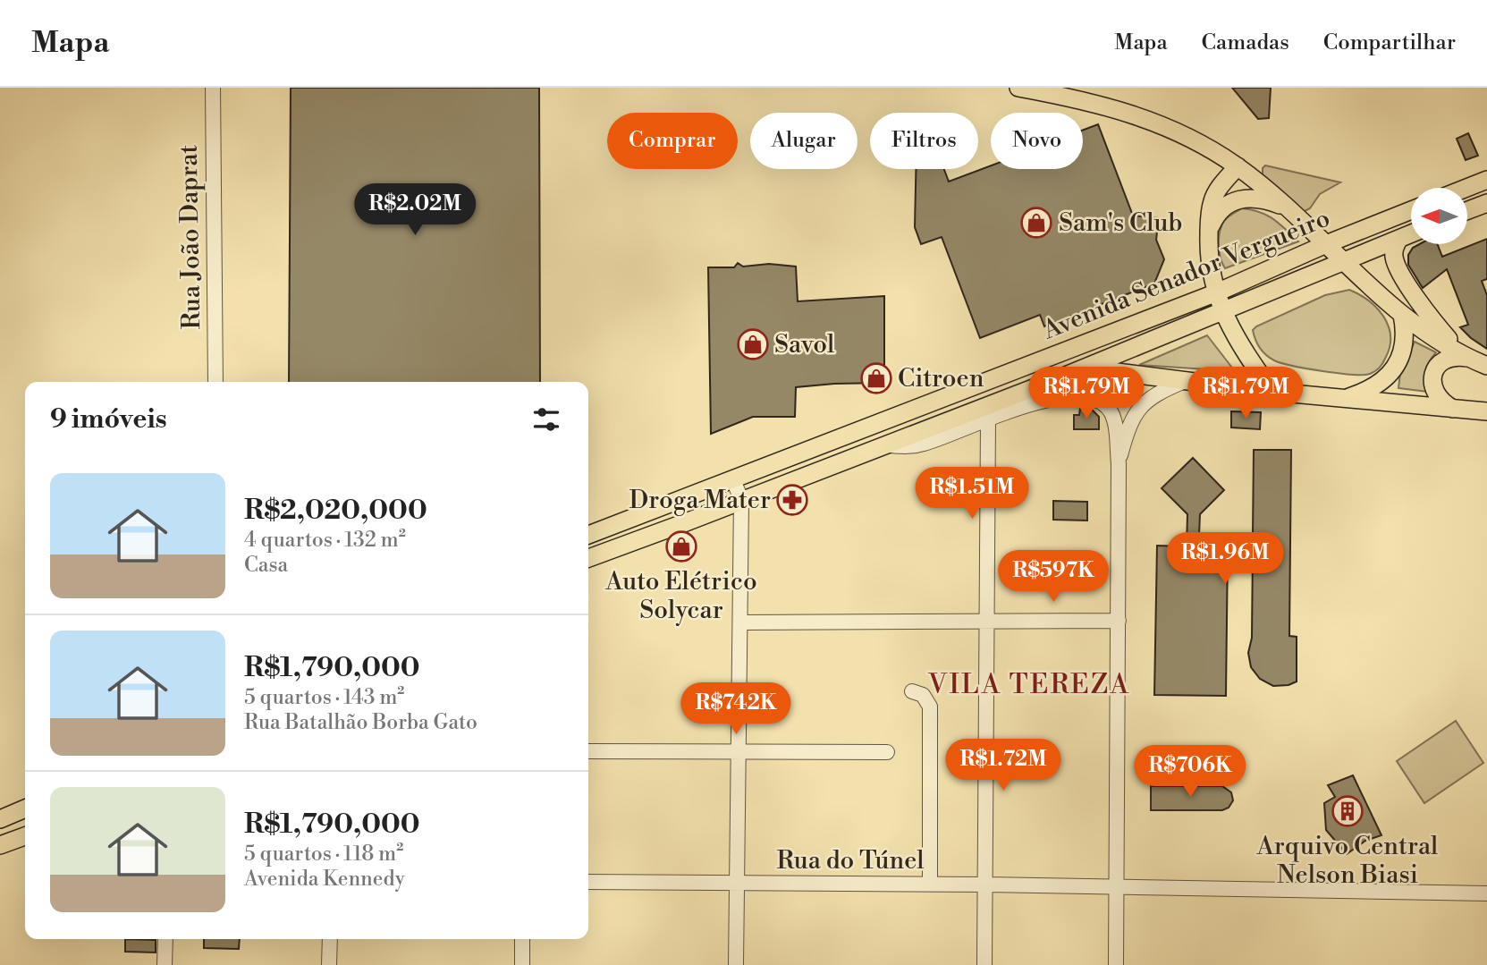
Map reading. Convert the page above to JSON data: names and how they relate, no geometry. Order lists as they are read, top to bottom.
{
  "streets": {
    "main road": ["Avenida Senador Vergueiro"],
    "street": ["Rua João Daprat", "Rua do Túnel"]
  },
  "districts": ["VILA TEREZA"],
  "places": {
    "shop": [
      "Sam's Club",
      "Savol",
      "Citroen",
      "Auto Elétrico Solycar"
    ],
    "pharmacy": ["Droga Mater"],
    "building": ["Arquivo Central Nelson Biasi"]
  },
  "north": "left",
  "page": {
    "header": "Mapa",
    "nav": ["Mapa", "Camadas", "Compartilhar"],
    "chip": [
      "Comprar",
      "Alugar",
      "Filtros",
      "Novo"
    ],
    "price": [
      "R$2.02M",
      "R$1.79M",
      "R$1.79M",
      "R$1.51M",
      "R$1.96M",
      "R$597K",
      "R$742K",
      "R$1.72M",
      "R$706K"
    ],
    "heading": "9 imóveis",
    "list": [
      {
        "name": "R$2,020,000",
        "note": "4 quartos · 132 m² · Casa"
      },
      {
        "name": "R$1,790,000",
        "note": "5 quartos · 143 m² · Rua Batalhão Borba Gato"
      },
      {
        "name": "R$1,790,000",
        "note": "5 quartos · 118 m² · Avenida Kennedy"
      }
    ]
  }
}
